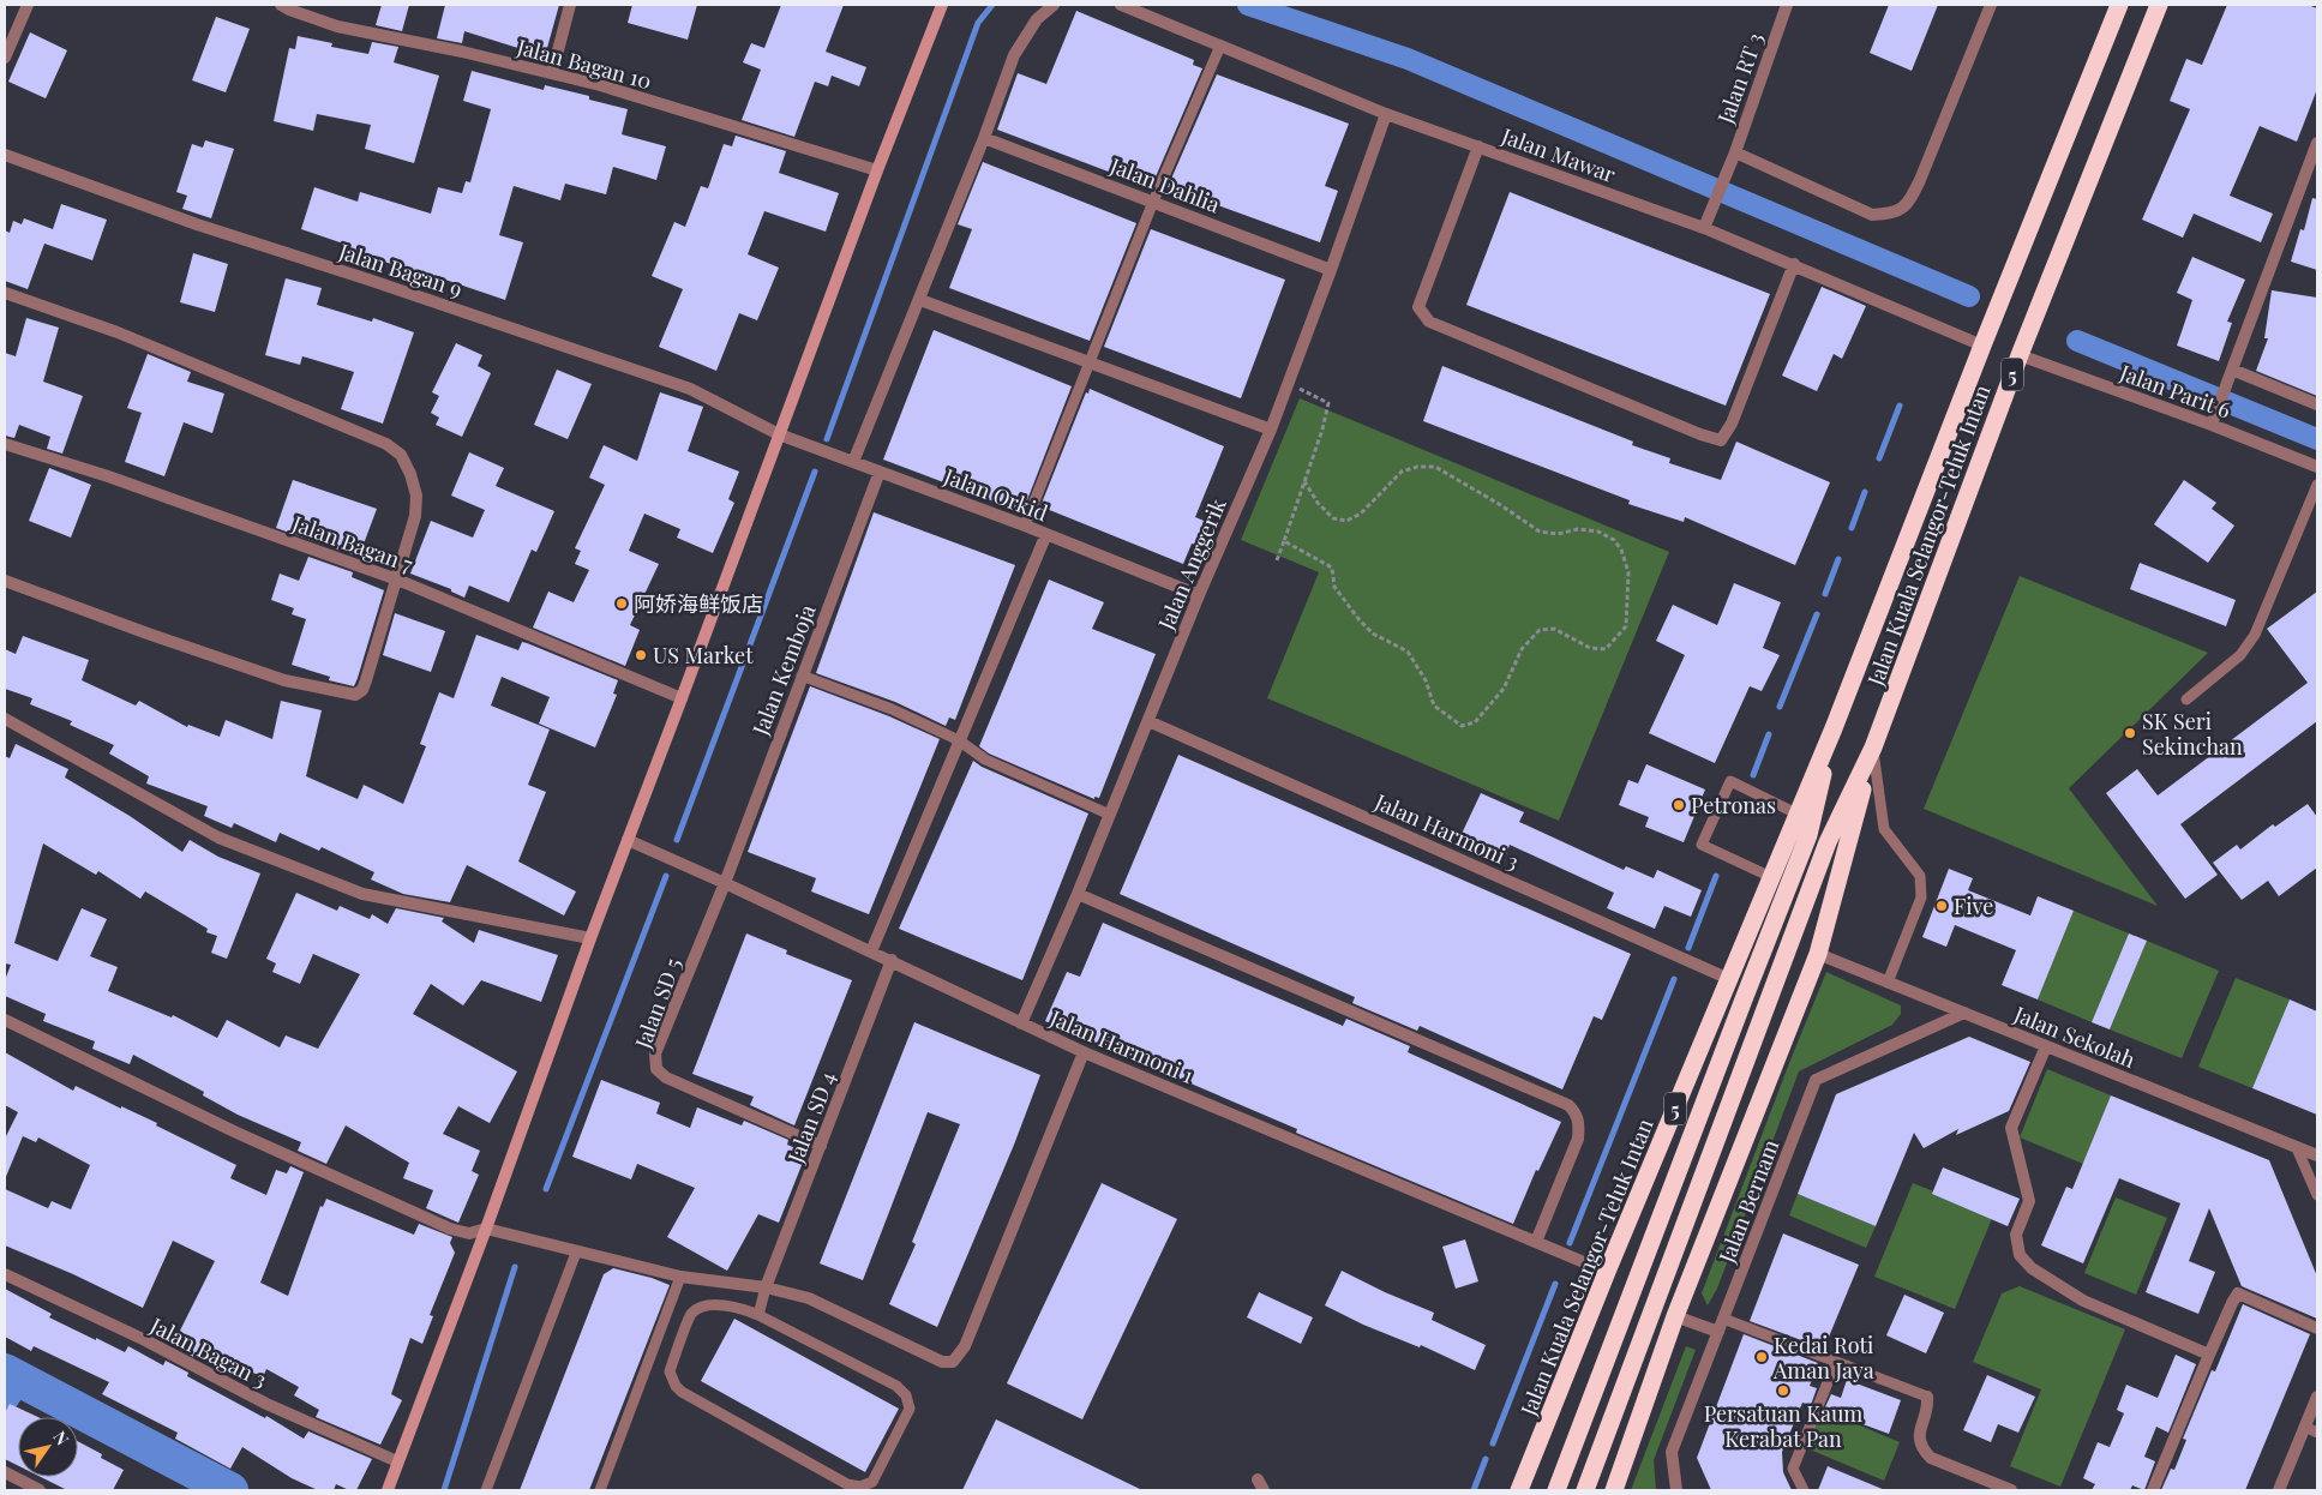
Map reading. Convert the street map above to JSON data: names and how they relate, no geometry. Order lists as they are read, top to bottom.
{
  "streets": {
    "highway": ["5", "Jalan Kuala Selangor-Teluk Intan"],
    "street": [
      "Jalan Bagan 10",
      "Jalan RT 3",
      "Jalan Mawar",
      "Jalan Dahlia",
      "Jalan Bagan 9",
      "Jalan Parit 6",
      "Jalan Orkid",
      "Jalan Bagan 7",
      "Jalan Anggerik",
      "Jalan Kemboja",
      "Jalan Harmoni 3",
      "Jalan SD 5",
      "Jalan Sekolah",
      "Jalan Harmoni 1",
      "Jalan SD 4",
      "Jalan Bernam",
      "Jalan Bagan 3"
    ]
  },
  "crossings": [
    ["Jalan RT 3", "Jalan Mawar"],
    ["Jalan Mawar", "Jalan Kuala Selangor-Teluk Intan"],
    ["Jalan Mawar", "Jalan Anggerik"],
    ["Jalan Dahlia", "Jalan Anggerik"],
    ["Jalan Bagan 9", "Jalan Orkid"],
    ["5", "Jalan Kuala Selangor-Teluk Intan"],
    ["5", "Jalan Sekolah"],
    ["Jalan Parit 6", "Jalan Kuala Selangor-Teluk Intan"],
    ["Jalan Orkid", "Jalan Anggerik"],
    ["Jalan Orkid", "Jalan Kemboja"],
    ["Jalan Kuala Selangor-Teluk Intan", "Jalan Harmoni 3"],
    ["Jalan Kuala Selangor-Teluk Intan", "Jalan Sekolah"],
    ["Jalan Kuala Selangor-Teluk Intan", "Jalan Harmoni 1"],
    ["Jalan Anggerik", "Jalan Harmoni 3"],
    ["Jalan Anggerik", "Jalan Harmoni 1"],
    ["Jalan Kemboja", "Jalan SD 5"],
    ["Jalan Kemboja", "Jalan Harmoni 1"],
    ["Jalan SD 5", "Jalan Harmoni 1"],
    ["Jalan SD 5", "Jalan SD 4"],
    ["Jalan Sekolah", "Jalan Bernam"],
    ["Jalan Harmoni 1", "Jalan SD 4"]
  ],
  "places": [
    "阿娇海鲜饭店",
    "US Market",
    "SK Seri Sekinchan",
    "Petronas",
    "Five",
    "Kedai Roti Aman Jaya",
    "Persatuan Kaum Kerabat Pan"
  ],
  "north": "top right"
}
